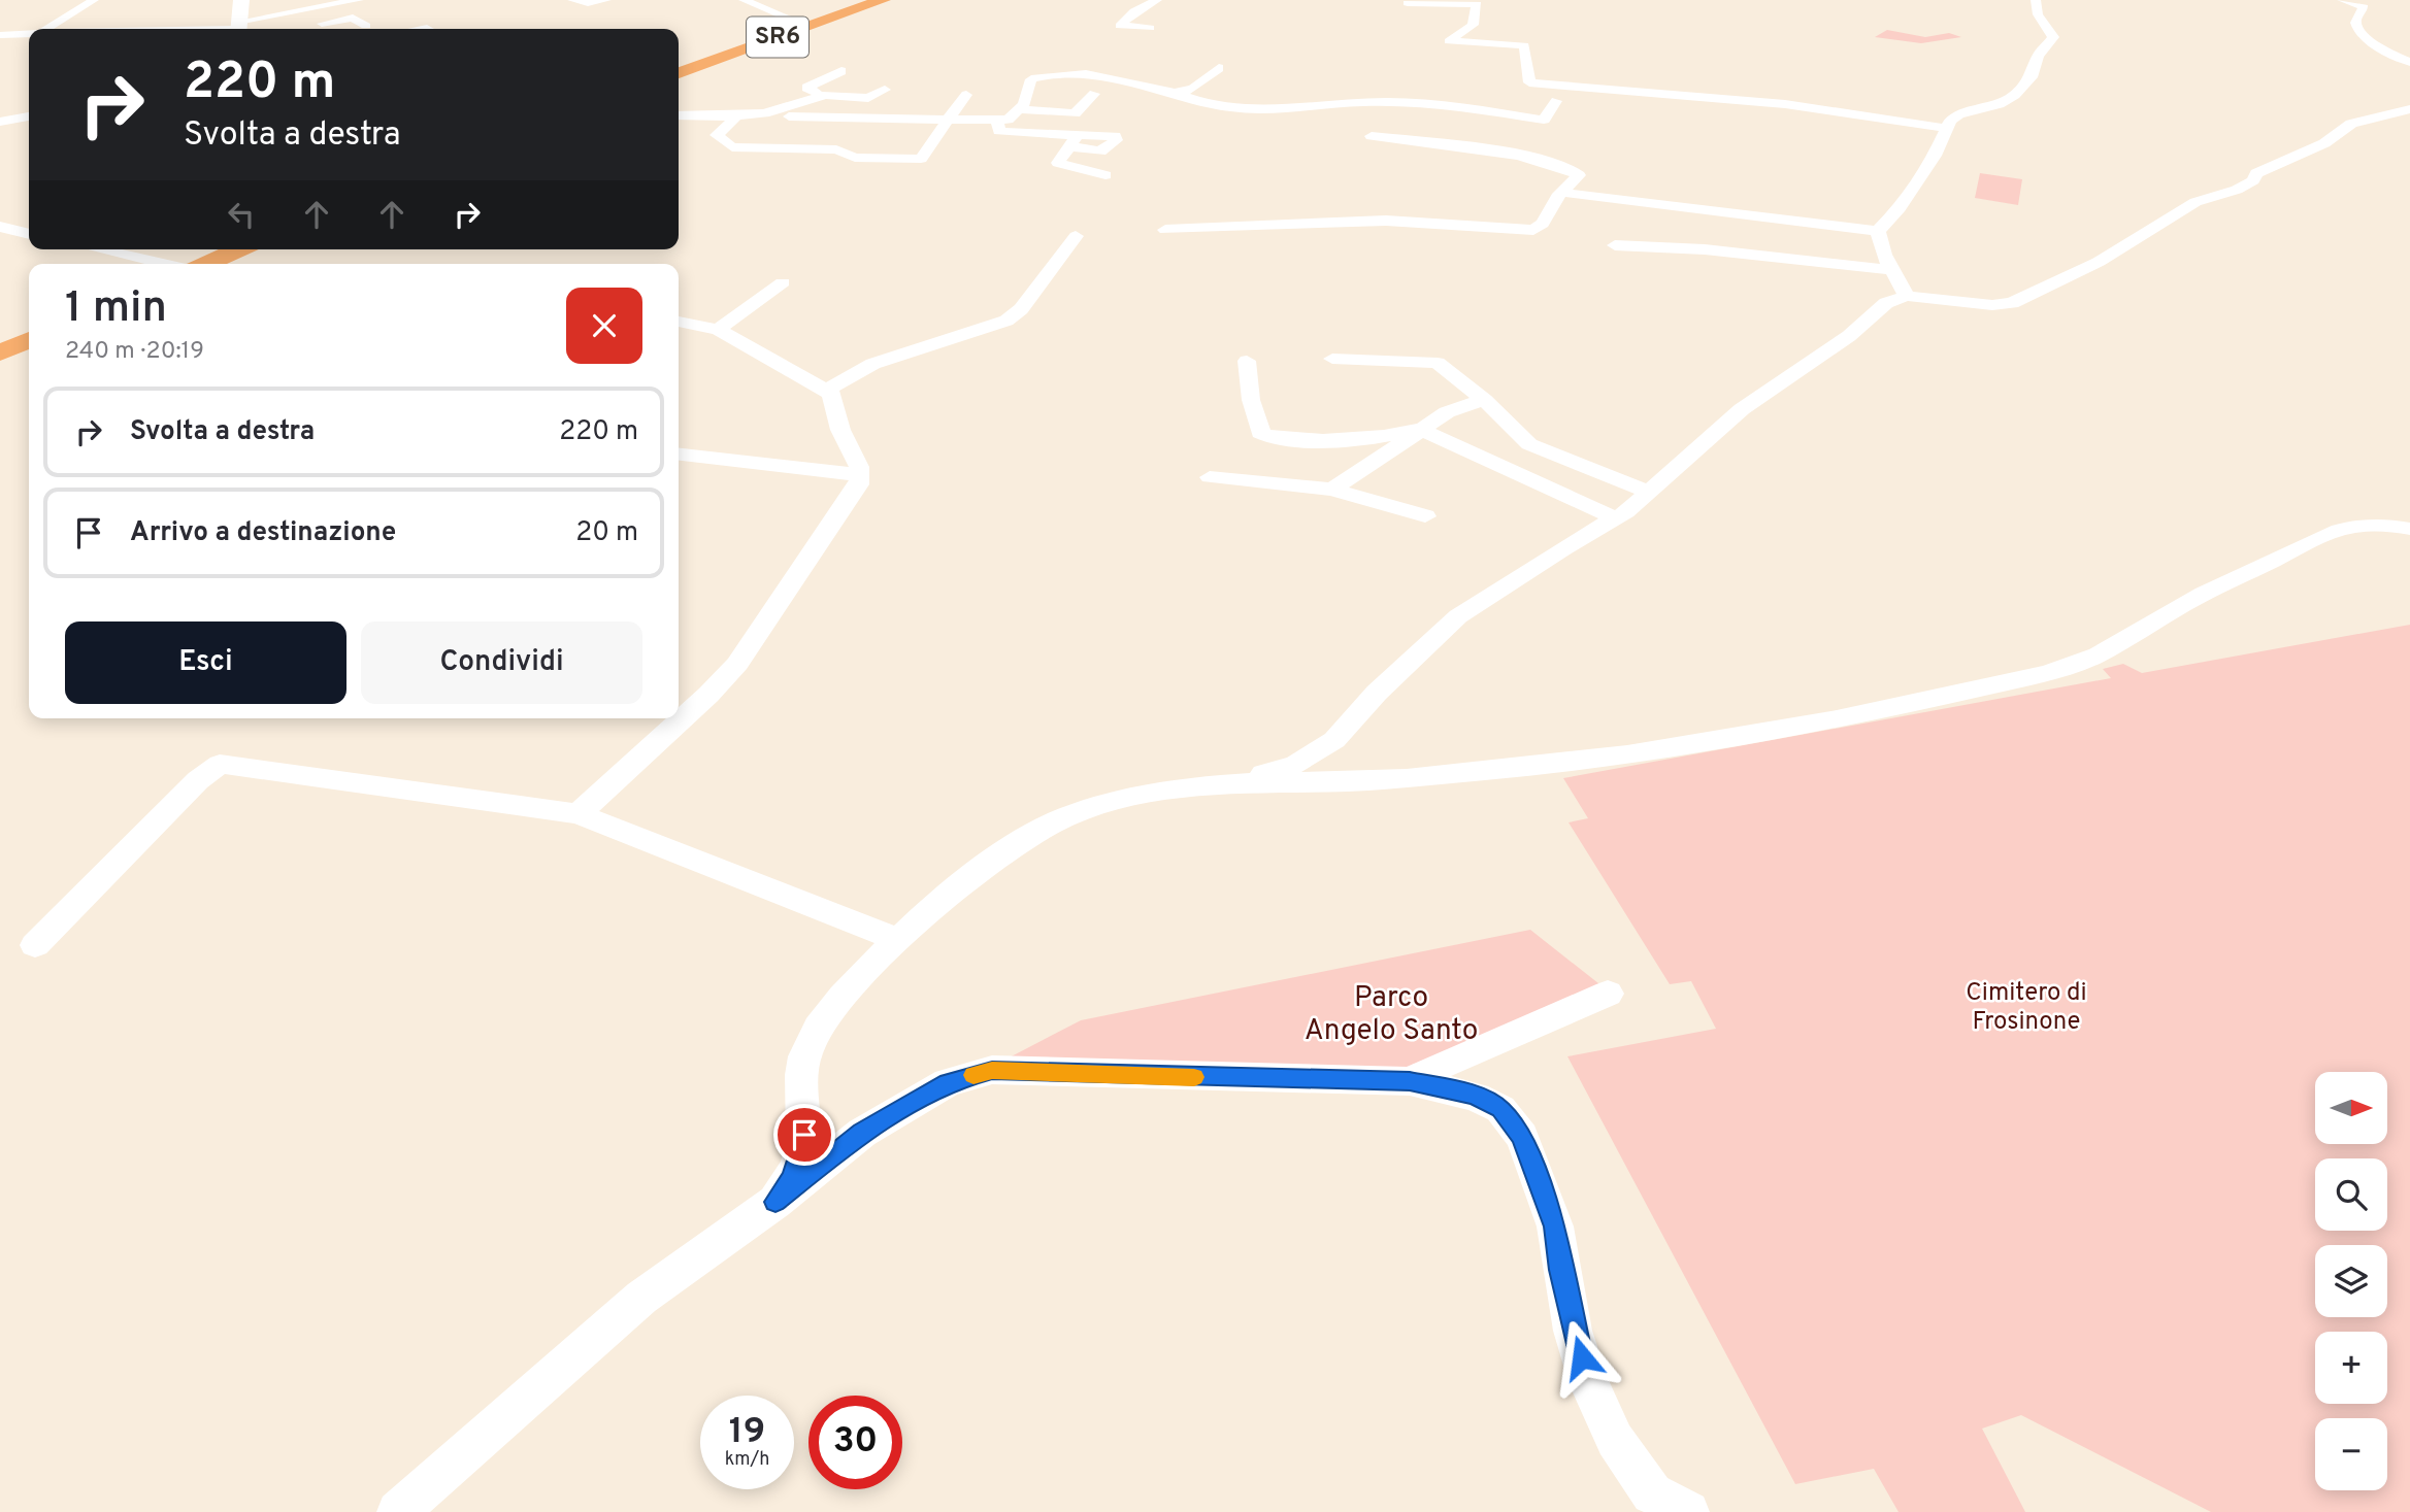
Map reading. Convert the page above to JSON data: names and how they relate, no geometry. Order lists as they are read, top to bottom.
{
  "streets": {
    "main road": ["SR6"]
  },
  "parks": ["Cimitero di Frosinone", "Parco Angelo Santo"],
  "north": "right",
  "page": {
    "turn": ["220 m", "Svolta a destra"],
    "heading": ["1 min", "240 m · 20:19"],
    "list": [
      {
        "name": "Svolta a destra",
        "value": "220 m"
      },
      {
        "name": "Arrivo a destinazione",
        "value": "20 m"
      }
    ],
    "buttons": ["Esci", "Condividi"],
    "map_buttons": ["+", "−"],
    "speed": "19 km/h",
    "limit": "30"
  }
}
